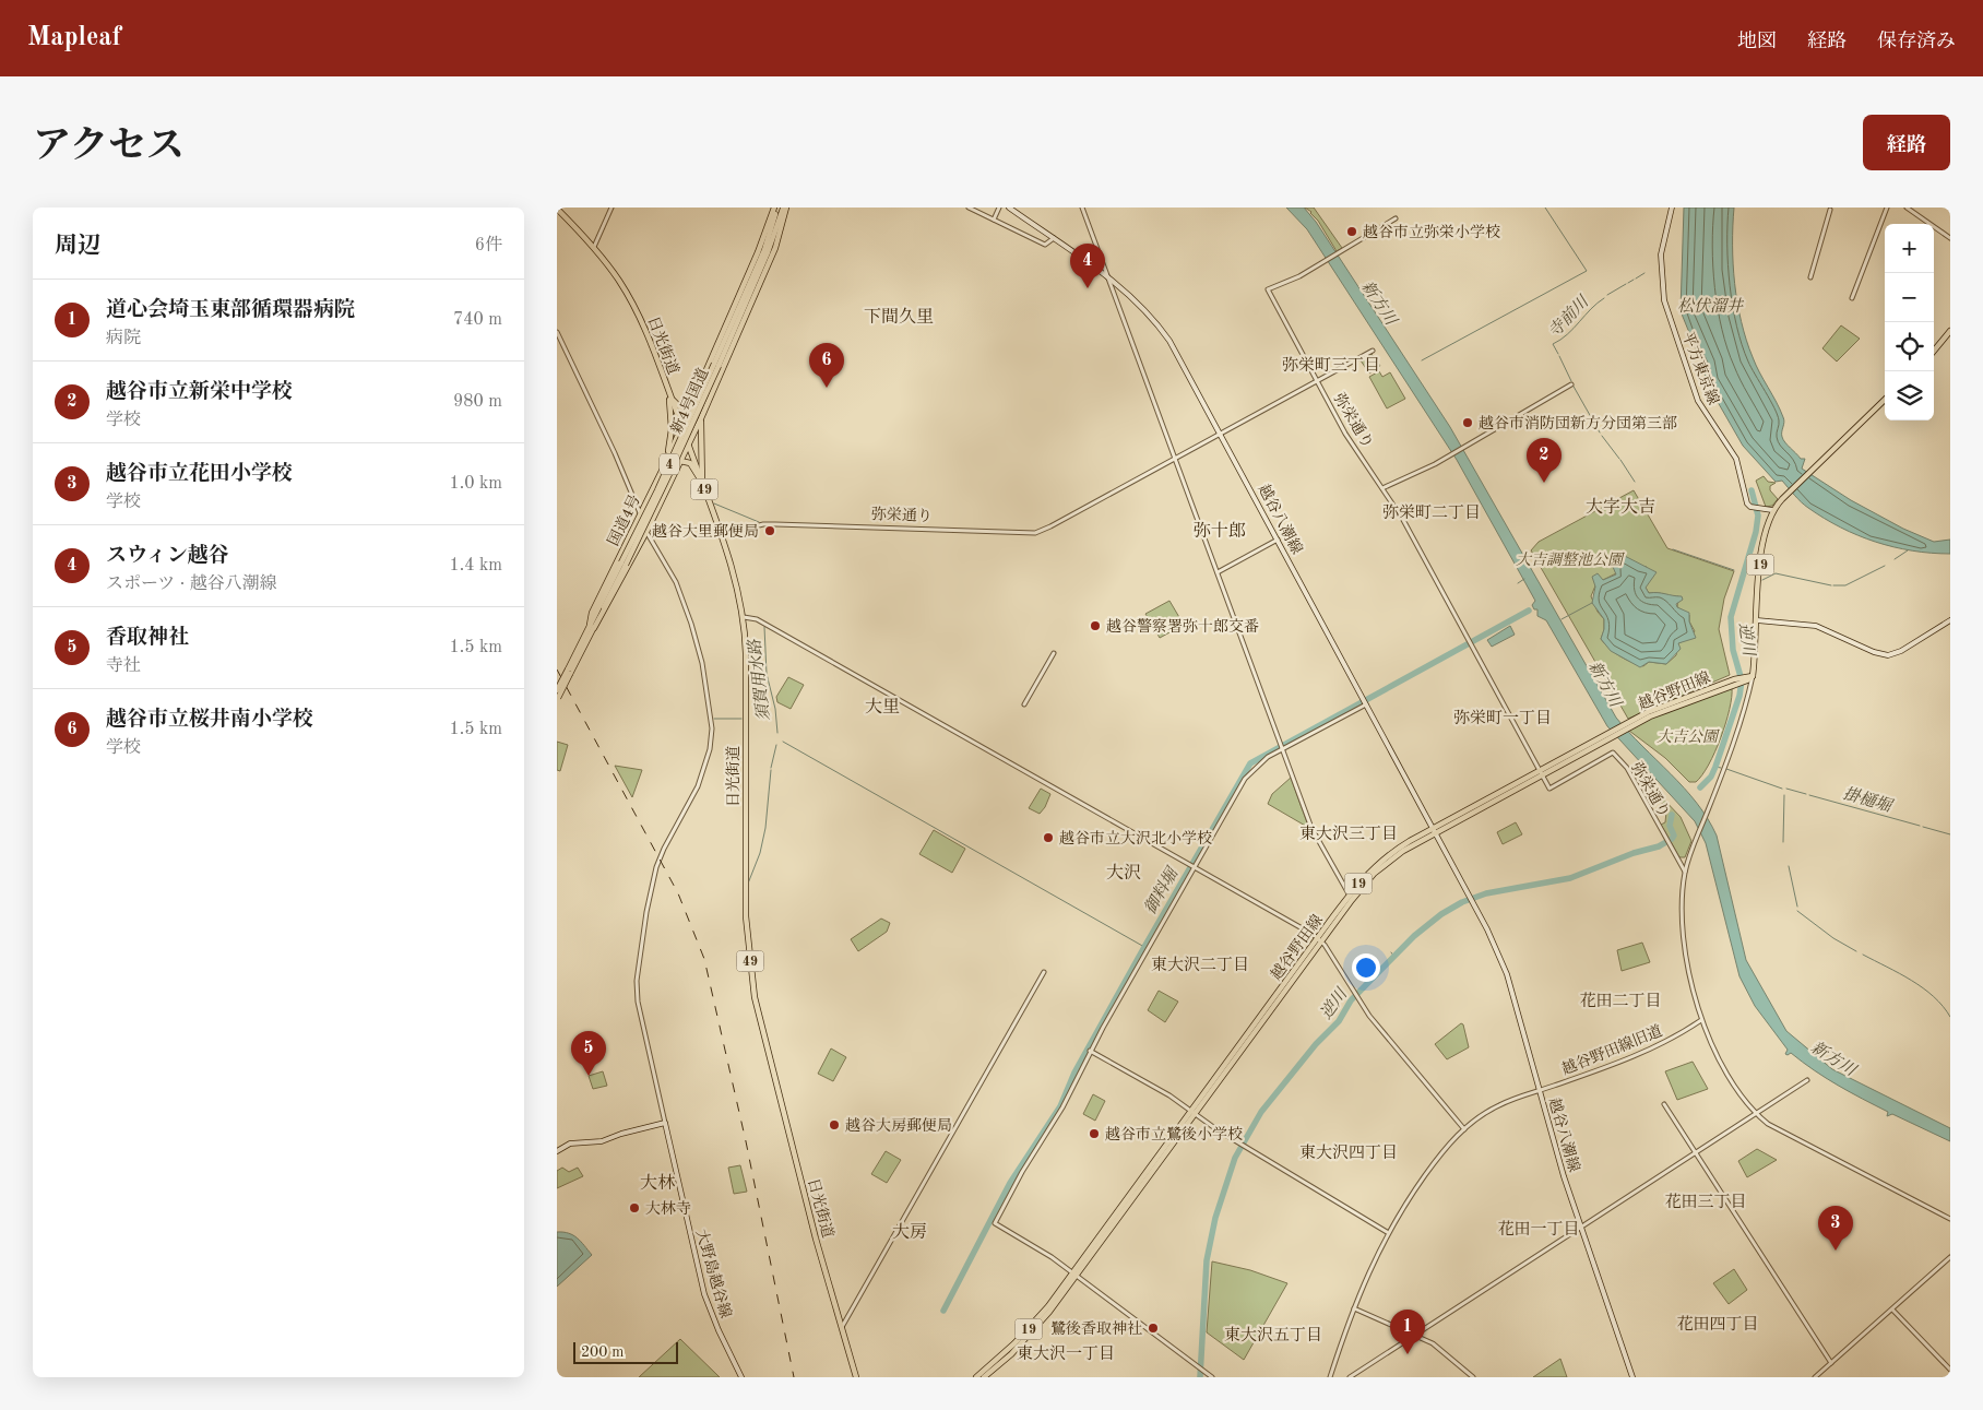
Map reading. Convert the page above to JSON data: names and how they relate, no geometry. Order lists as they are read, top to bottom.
{
  "streets": {
    "main road": [
      "日光街道",
      "平方東京線",
      "新4号国道",
      "4",
      "49",
      "越谷八潮線",
      "国道4号",
      "19",
      "越谷野田線",
      "大野島越谷線"
    ],
    "street": ["弥栄通り", "越谷野田線旧道"]
  },
  "crossings": [
    ["日光街道", "弥栄通り"],
    ["日光街道", "4"],
    ["日光街道", "国道4号"],
    ["平方東京線", "19"],
    ["新4号国道", "4"],
    ["新4号国道", "国道4号"],
    ["弥栄通り", "越谷八潮線"],
    ["弥栄通り", "越谷野田線"],
    ["4", "国道4号"],
    ["越谷八潮線", "越谷野田線"],
    ["越谷八潮線", "越谷野田線旧道"],
    ["19", "越谷野田線"]
  ],
  "districts": [
    "下間久里",
    "弥栄町三丁目",
    "大字大吉",
    "弥栄町二丁目",
    "弥十郎",
    "大里",
    "弥栄町一丁目",
    "東大沢三丁目",
    "大沢",
    "東大沢二丁目",
    "花田二丁目",
    "東大沢四丁目",
    "大林",
    "花田三丁目",
    "花田一丁目",
    "大房",
    "花田四丁目",
    "東大沢五丁目",
    "東大沢一丁目"
  ],
  "water": [
    "新方川",
    "松伏溜井",
    "寺前川",
    "逆川",
    "須賀用水路",
    "掛樋堀",
    "御料堀"
  ],
  "parks": ["大吉調整池公園", "大吉公園"],
  "places": [
    "越谷市立弥栄小学校",
    "越谷市消防団新方分団第三部",
    "越谷大里郵便局",
    "越谷警察署弥十郎交番",
    "越谷市立大沢北小学校",
    "越谷大房郵便局",
    "越谷市立鷺後小学校",
    "大林寺",
    "鷺後香取神社"
  ],
  "scale_bar": "200 m",
  "page": {
    "header": "Mapleaf",
    "nav": ["地図", "経路", "保存済み"],
    "title": "アクセス",
    "buttons": "経路",
    "heading": ["周辺", "6件"],
    "map_buttons": ["+", "−"],
    "pins": [
      "4",
      "6",
      "2",
      "5",
      "3",
      "1"
    ],
    "list": [
      {
        "mark": "1",
        "name": "道心会埼玉東部循環器病院",
        "note": "病院",
        "value": "740 m"
      },
      {
        "mark": "2",
        "name": "越谷市立新栄中学校",
        "note": "学校",
        "value": "980 m"
      },
      {
        "mark": "3",
        "name": "越谷市立花田小学校",
        "note": "学校",
        "value": "1.0 km"
      },
      {
        "mark": "4",
        "name": "スウィン越谷",
        "note": "スポーツ · 越谷八潮線",
        "value": "1.4 km"
      },
      {
        "mark": "5",
        "name": "香取神社",
        "note": "寺社",
        "value": "1.5 km"
      },
      {
        "mark": "6",
        "name": "越谷市立桜井南小学校",
        "note": "学校",
        "value": "1.5 km"
      }
    ],
    "scale": "200 m"
  }
}
